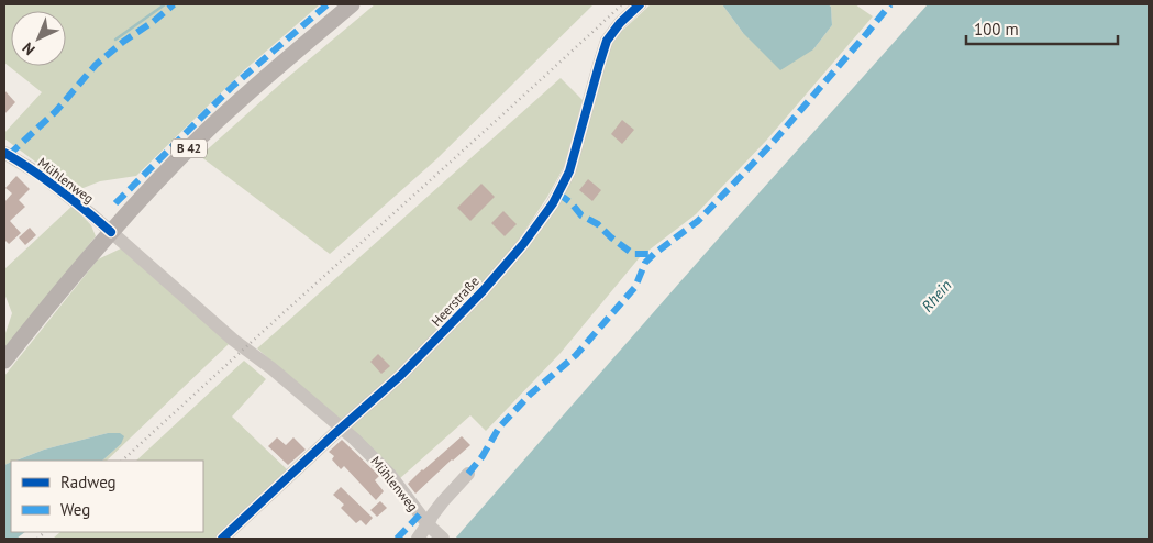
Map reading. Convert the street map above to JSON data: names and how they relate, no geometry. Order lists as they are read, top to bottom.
{
  "streets": {
    "main road": ["B 42"],
    "street": ["Mühlenweg", "Heerstraße"]
  },
  "crossings": [
    ["B 42", "Mühlenweg"],
    ["Mühlenweg", "Heerstraße"]
  ],
  "water": ["Rhein"],
  "legend": ["Radweg", "Weg"],
  "scale_bar": "100 m",
  "north": "bottom left"
}
